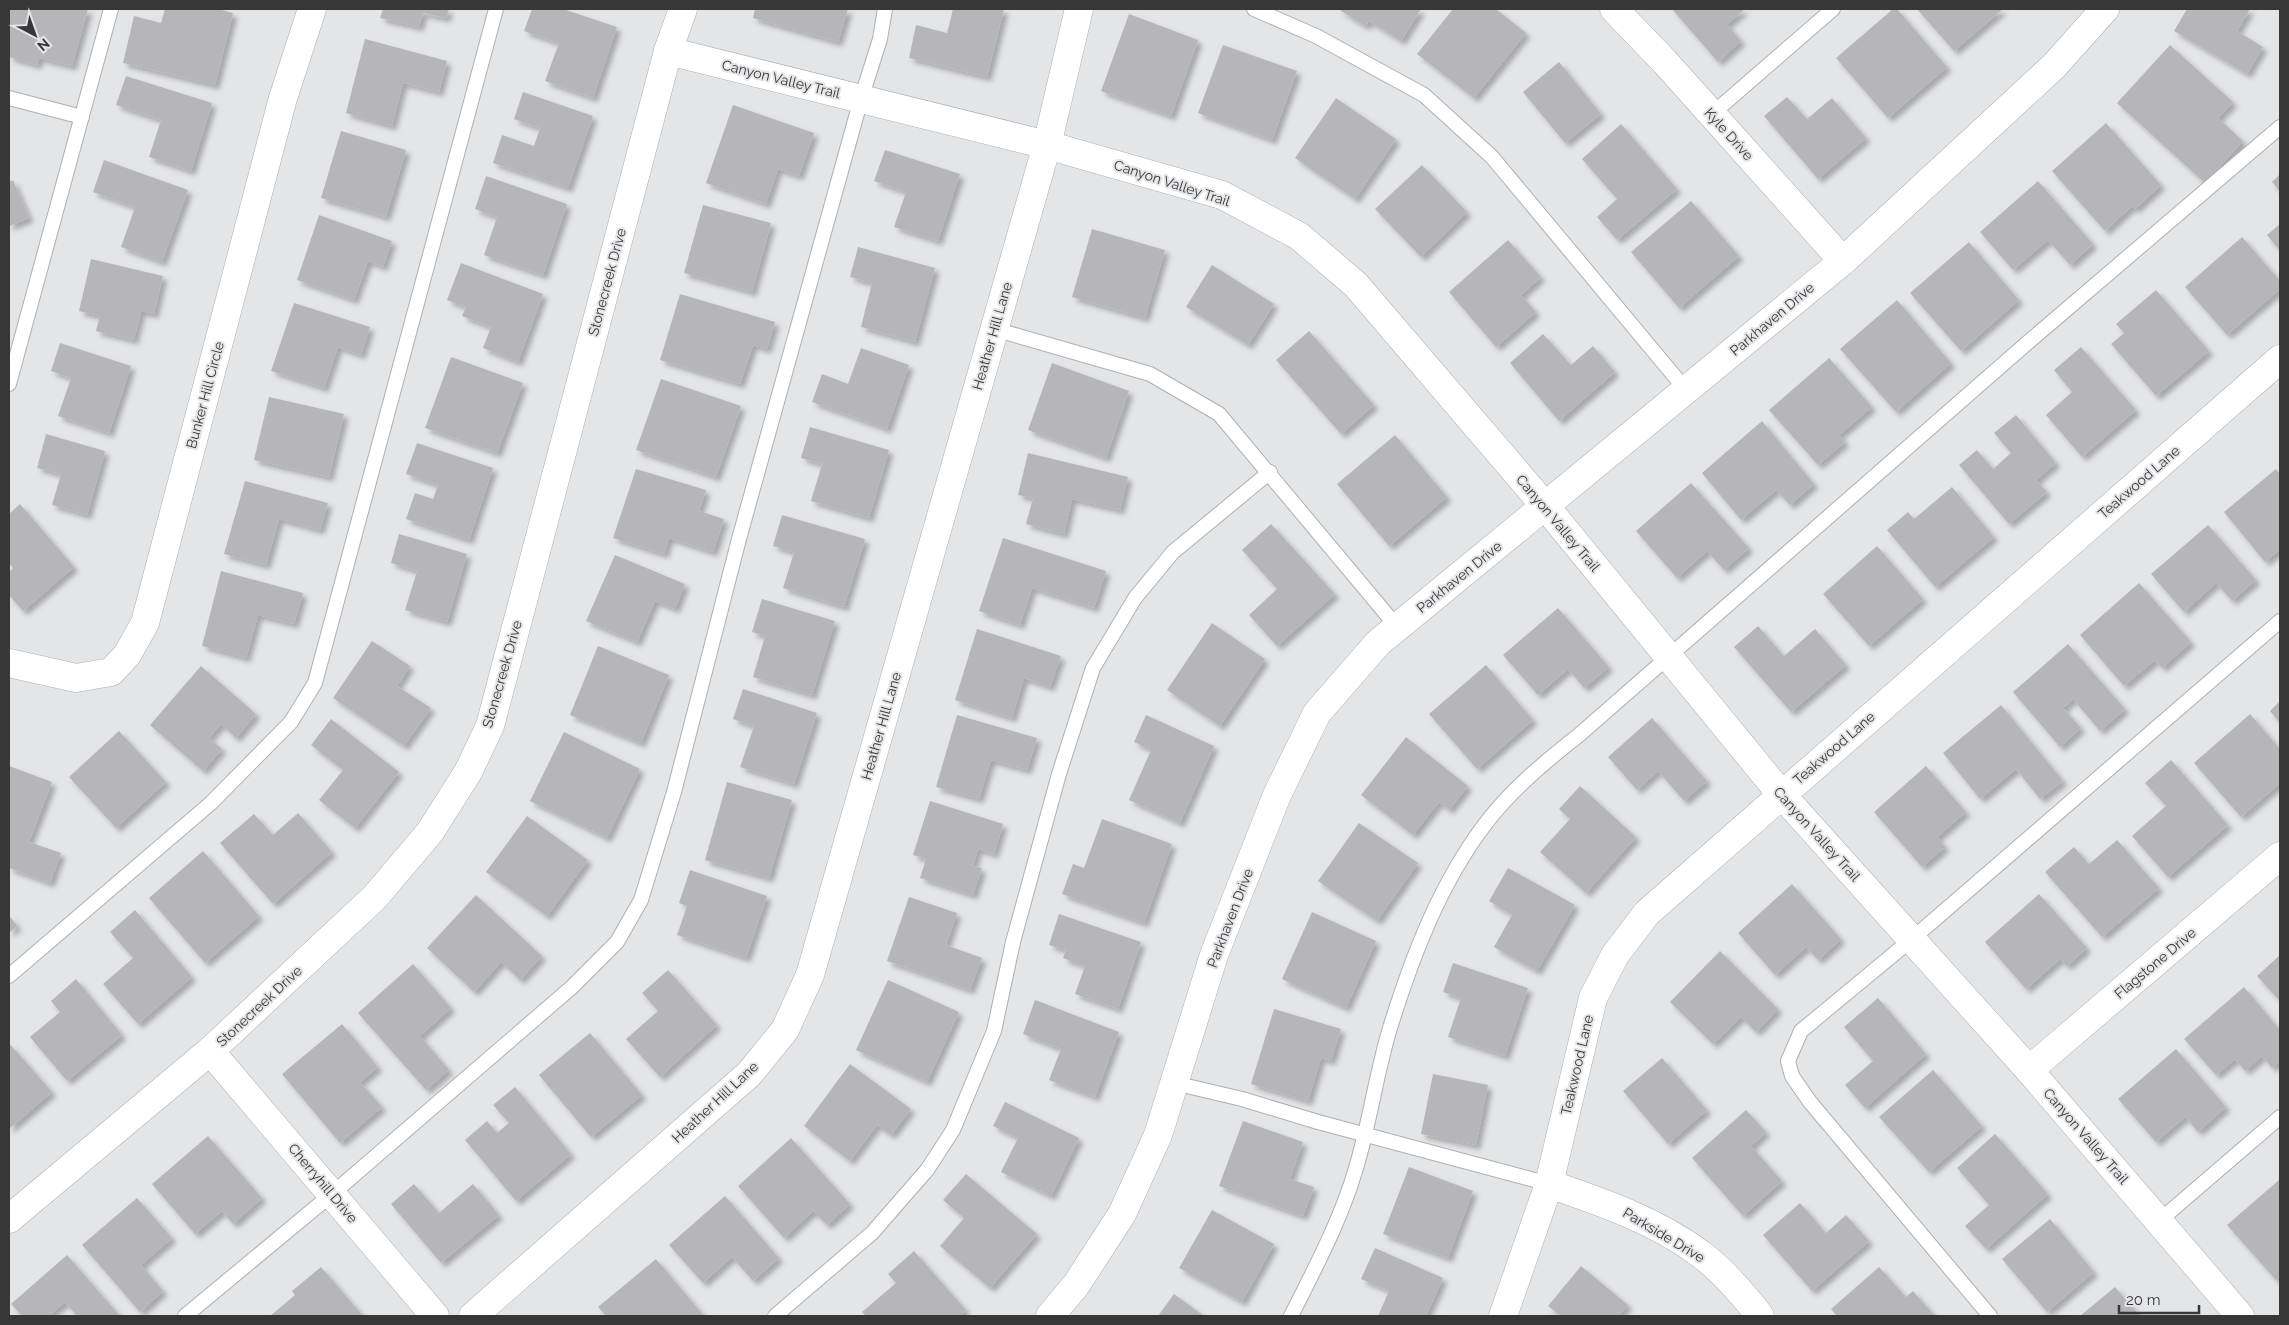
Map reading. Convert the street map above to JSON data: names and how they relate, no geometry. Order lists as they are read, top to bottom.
{
  "streets": {
    "street": [
      "Canyon Valley Trail",
      "Kyle Drive",
      "Stonecreek Drive",
      "Parkhaven Drive",
      "Heather Hill Lane",
      "Bunker Hill Circle",
      "Teakwood Lane",
      "Flagstone Drive",
      "Cherryhill Drive",
      "Parkside Drive"
    ]
  },
  "crossings": [
    ["Canyon Valley Trail", "Stonecreek Drive"],
    ["Canyon Valley Trail", "Parkhaven Drive"],
    ["Canyon Valley Trail", "Heather Hill Lane"],
    ["Canyon Valley Trail", "Teakwood Lane"],
    ["Canyon Valley Trail", "Flagstone Drive"],
    ["Kyle Drive", "Parkhaven Drive"],
    ["Stonecreek Drive", "Cherryhill Drive"],
    ["Teakwood Lane", "Parkside Drive"]
  ],
  "scale_bar": "20 m",
  "north": "bottom right"
}
